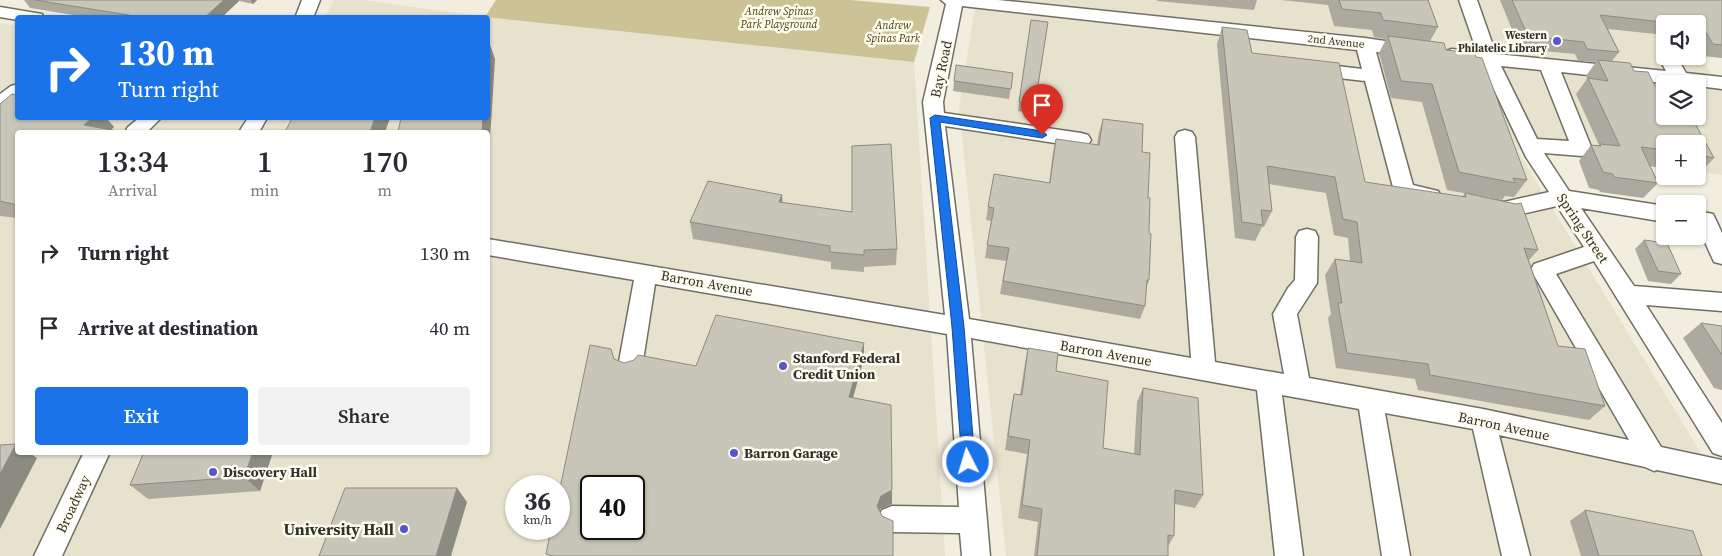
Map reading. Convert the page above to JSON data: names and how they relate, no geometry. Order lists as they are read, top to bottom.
{
  "streets": {
    "street": [
      "2nd Avenue",
      "Bay Road",
      "Spring Street",
      "Barron Avenue",
      "Broadway"
    ]
  },
  "crossings": [
    ["2nd Avenue", "Bay Road"],
    ["2nd Avenue", "Spring Street"],
    ["Bay Road", "Barron Avenue"]
  ],
  "parks": ["Andrew Spinas Park Playground", "Andrew Spinas Park"],
  "places": [
    "Western Philatelic Library",
    "Stanford Federal Credit Union",
    "Barron Garage",
    "Discovery Hall",
    "University Hall"
  ],
  "page": {
    "map_buttons": ["+", "−"],
    "turn": ["130 m", "Turn right"],
    "eta": [
      "13:34",
      "Arrival",
      "1",
      "min",
      "170",
      "m"
    ],
    "list": [
      {
        "name": "Turn right",
        "value": "130 m"
      },
      {
        "name": "Arrive at destination",
        "value": "40 m"
      }
    ],
    "buttons": ["Exit", "Share"],
    "speed": "36 km/h",
    "limit": "40"
  }
}
